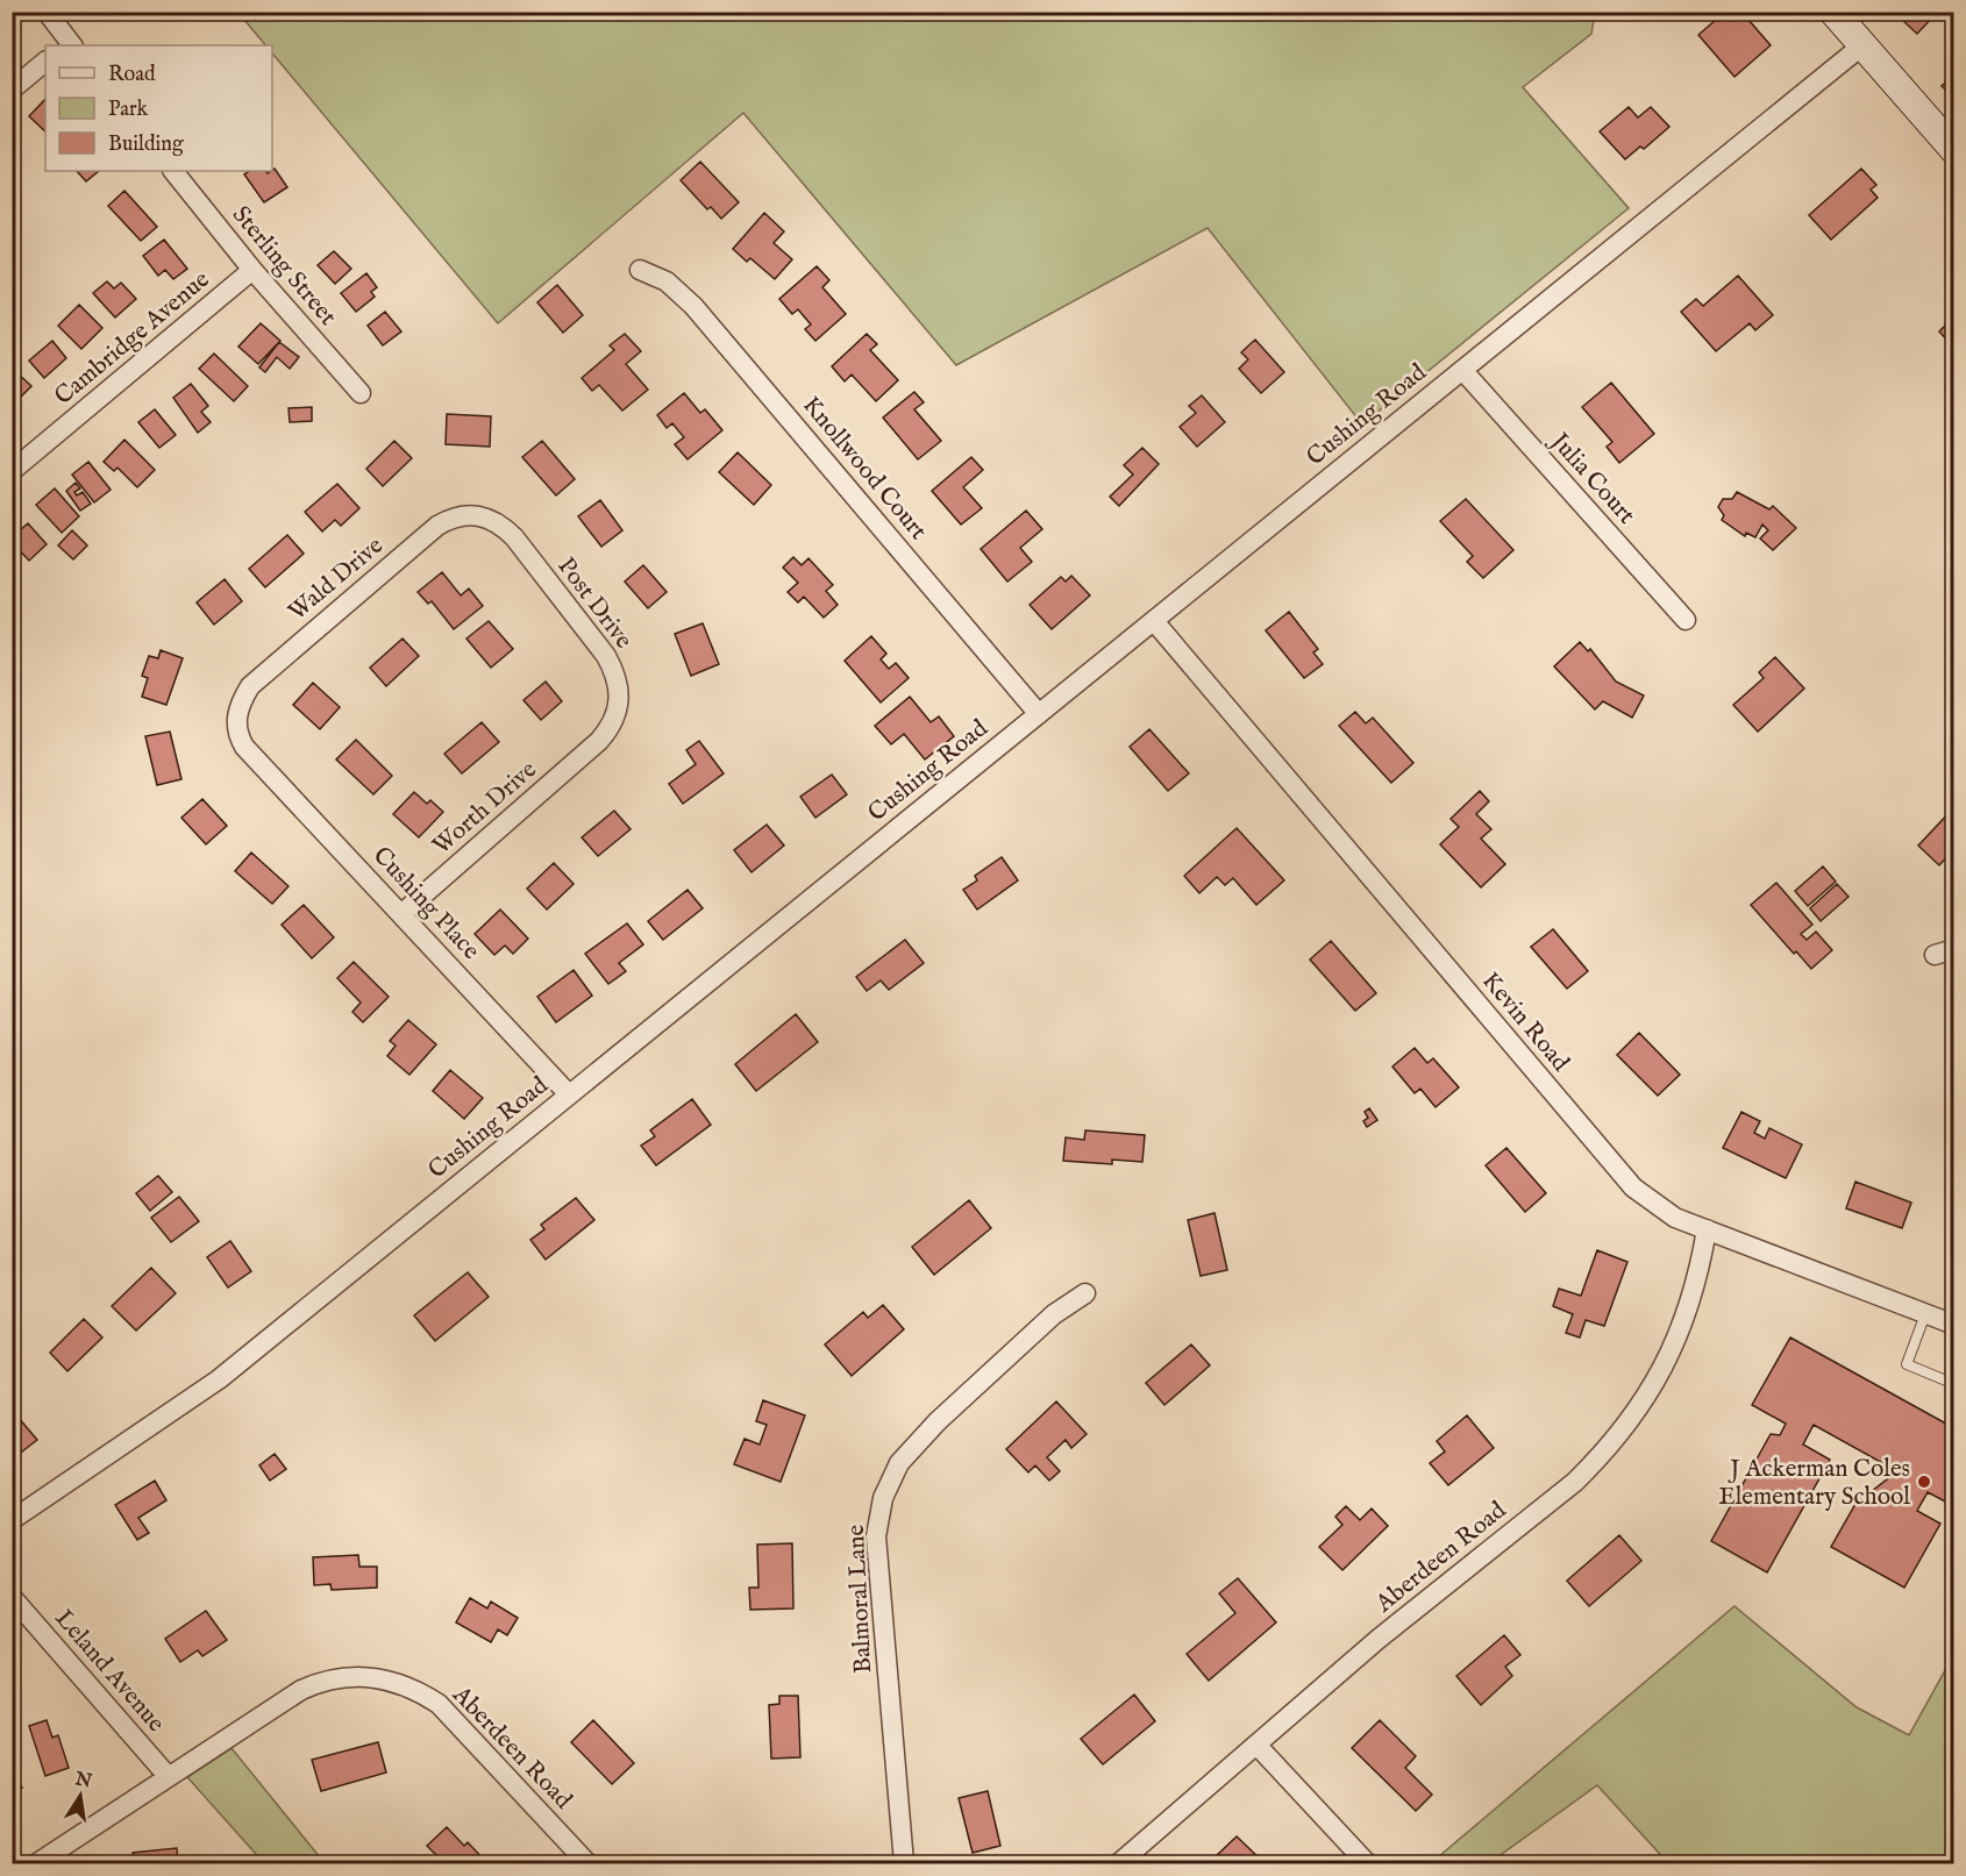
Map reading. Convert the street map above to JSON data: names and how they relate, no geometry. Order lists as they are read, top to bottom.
{
  "streets": {
    "street": [
      "Sterling Street",
      "Cambridge Avenue",
      "Cushing Road",
      "Knollwood Court",
      "Julia Court",
      "Wald Drive",
      "Post Drive",
      "Worth Drive",
      "Cushing Place",
      "Kevin Road",
      "Aberdeen Road",
      "Balmoral Lane",
      "Leland Avenue"
    ]
  },
  "crossings": [
    ["Sterling Street", "Cambridge Avenue"],
    ["Cushing Road", "Knollwood Court"],
    ["Cushing Road", "Julia Court"],
    ["Cushing Road", "Cushing Place"],
    ["Cushing Road", "Kevin Road"],
    ["Wald Drive", "Post Drive"],
    ["Wald Drive", "Cushing Place"],
    ["Post Drive", "Worth Drive"],
    ["Worth Drive", "Cushing Place"],
    ["Kevin Road", "Aberdeen Road"],
    ["Aberdeen Road", "Leland Avenue"]
  ],
  "places": ["J Ackerman Coles Elementary School"],
  "legend": ["Road", "Park", "Building"],
  "north": "top"
}
